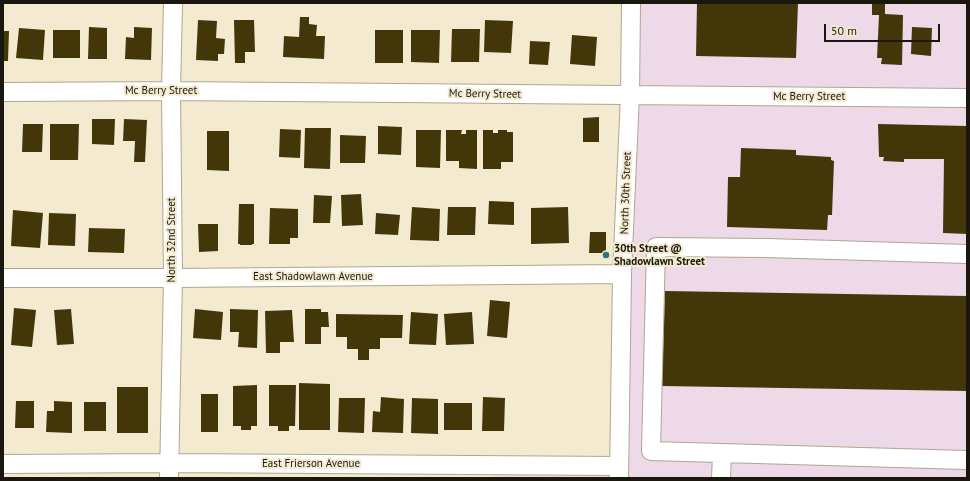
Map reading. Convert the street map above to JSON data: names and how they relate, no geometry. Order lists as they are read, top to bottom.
{
  "streets": {
    "street": [
      "Mc Berry Street",
      "North 30th Street",
      "North 32nd Street",
      "East Shadowlawn Avenue",
      "East Frierson Avenue"
    ]
  },
  "crossings": [
    ["Mc Berry Street", "North 30th Street"],
    ["Mc Berry Street", "North 32nd Street"],
    ["North 30th Street", "East Shadowlawn Avenue"],
    ["North 30th Street", "East Frierson Avenue"],
    ["North 32nd Street", "East Shadowlawn Avenue"],
    ["North 32nd Street", "East Frierson Avenue"]
  ],
  "places": ["30th Street @ Shadowlawn Street"],
  "scale_bar": "50 m"
}
